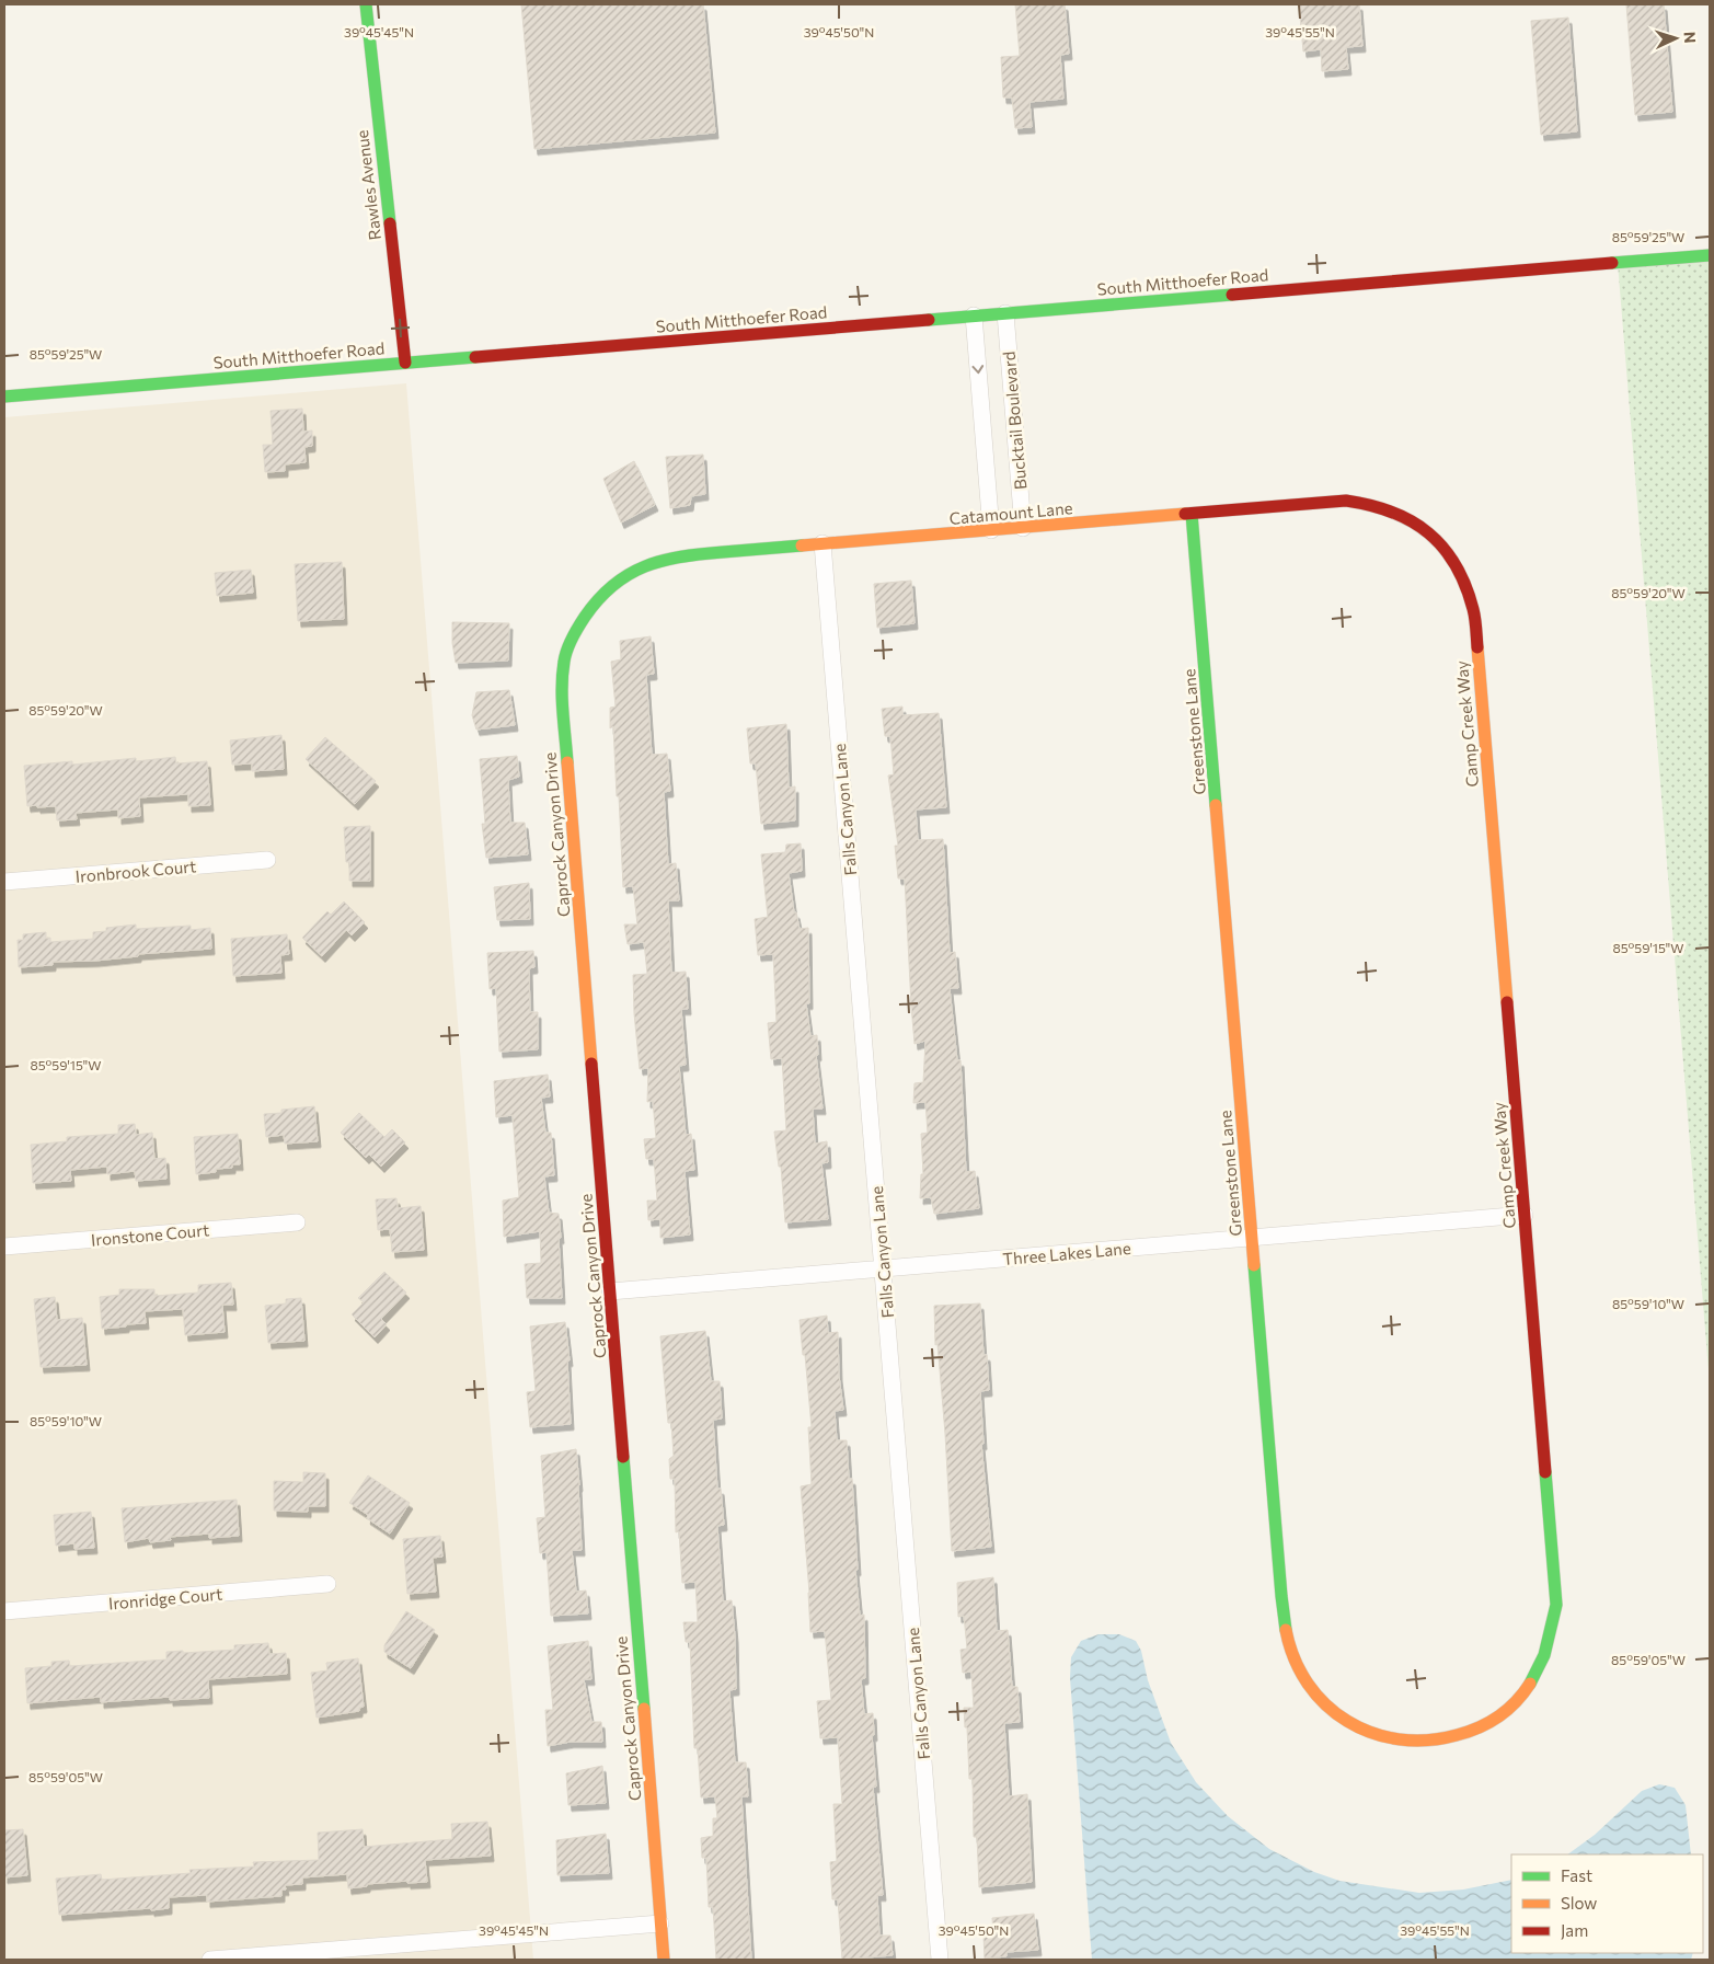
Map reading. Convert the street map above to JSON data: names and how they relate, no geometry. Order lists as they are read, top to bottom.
{
  "streets": {
    "street": [
      "Rawles Avenue",
      "South Mitthoefer Road",
      "Bucktail Boulevard",
      "Catamount Lane",
      "Camp Creek Way",
      "Greenstone Lane",
      "Falls Canyon Lane",
      "Caprock Canyon Drive",
      "Ironbrook Court",
      "Ironstone Court",
      "Three Lakes Lane",
      "Ironridge Court"
    ]
  },
  "crossings": [
    ["Rawles Avenue", "South Mitthoefer Road"],
    ["South Mitthoefer Road", "Bucktail Boulevard"],
    ["Bucktail Boulevard", "Catamount Lane"],
    ["Catamount Lane", "Camp Creek Way"],
    ["Catamount Lane", "Greenstone Lane"],
    ["Catamount Lane", "Falls Canyon Lane"],
    ["Catamount Lane", "Caprock Canyon Drive"],
    ["Camp Creek Way", "Greenstone Lane"],
    ["Camp Creek Way", "Three Lakes Lane"],
    ["Greenstone Lane", "Three Lakes Lane"],
    ["Falls Canyon Lane", "Three Lakes Lane"],
    ["Caprock Canyon Drive", "Three Lakes Lane"]
  ],
  "legend": ["Fast", "Slow", "Jam"],
  "north": "right",
  "coordinates": [
    "39°45'45\"N",
    "39°45'50\"N",
    "39°45'55\"N",
    "85°59'25\"W",
    "85°59'20\"W",
    "85°59'15\"W",
    "85°59'10\"W",
    "85°59'05\"W"
  ]
}
